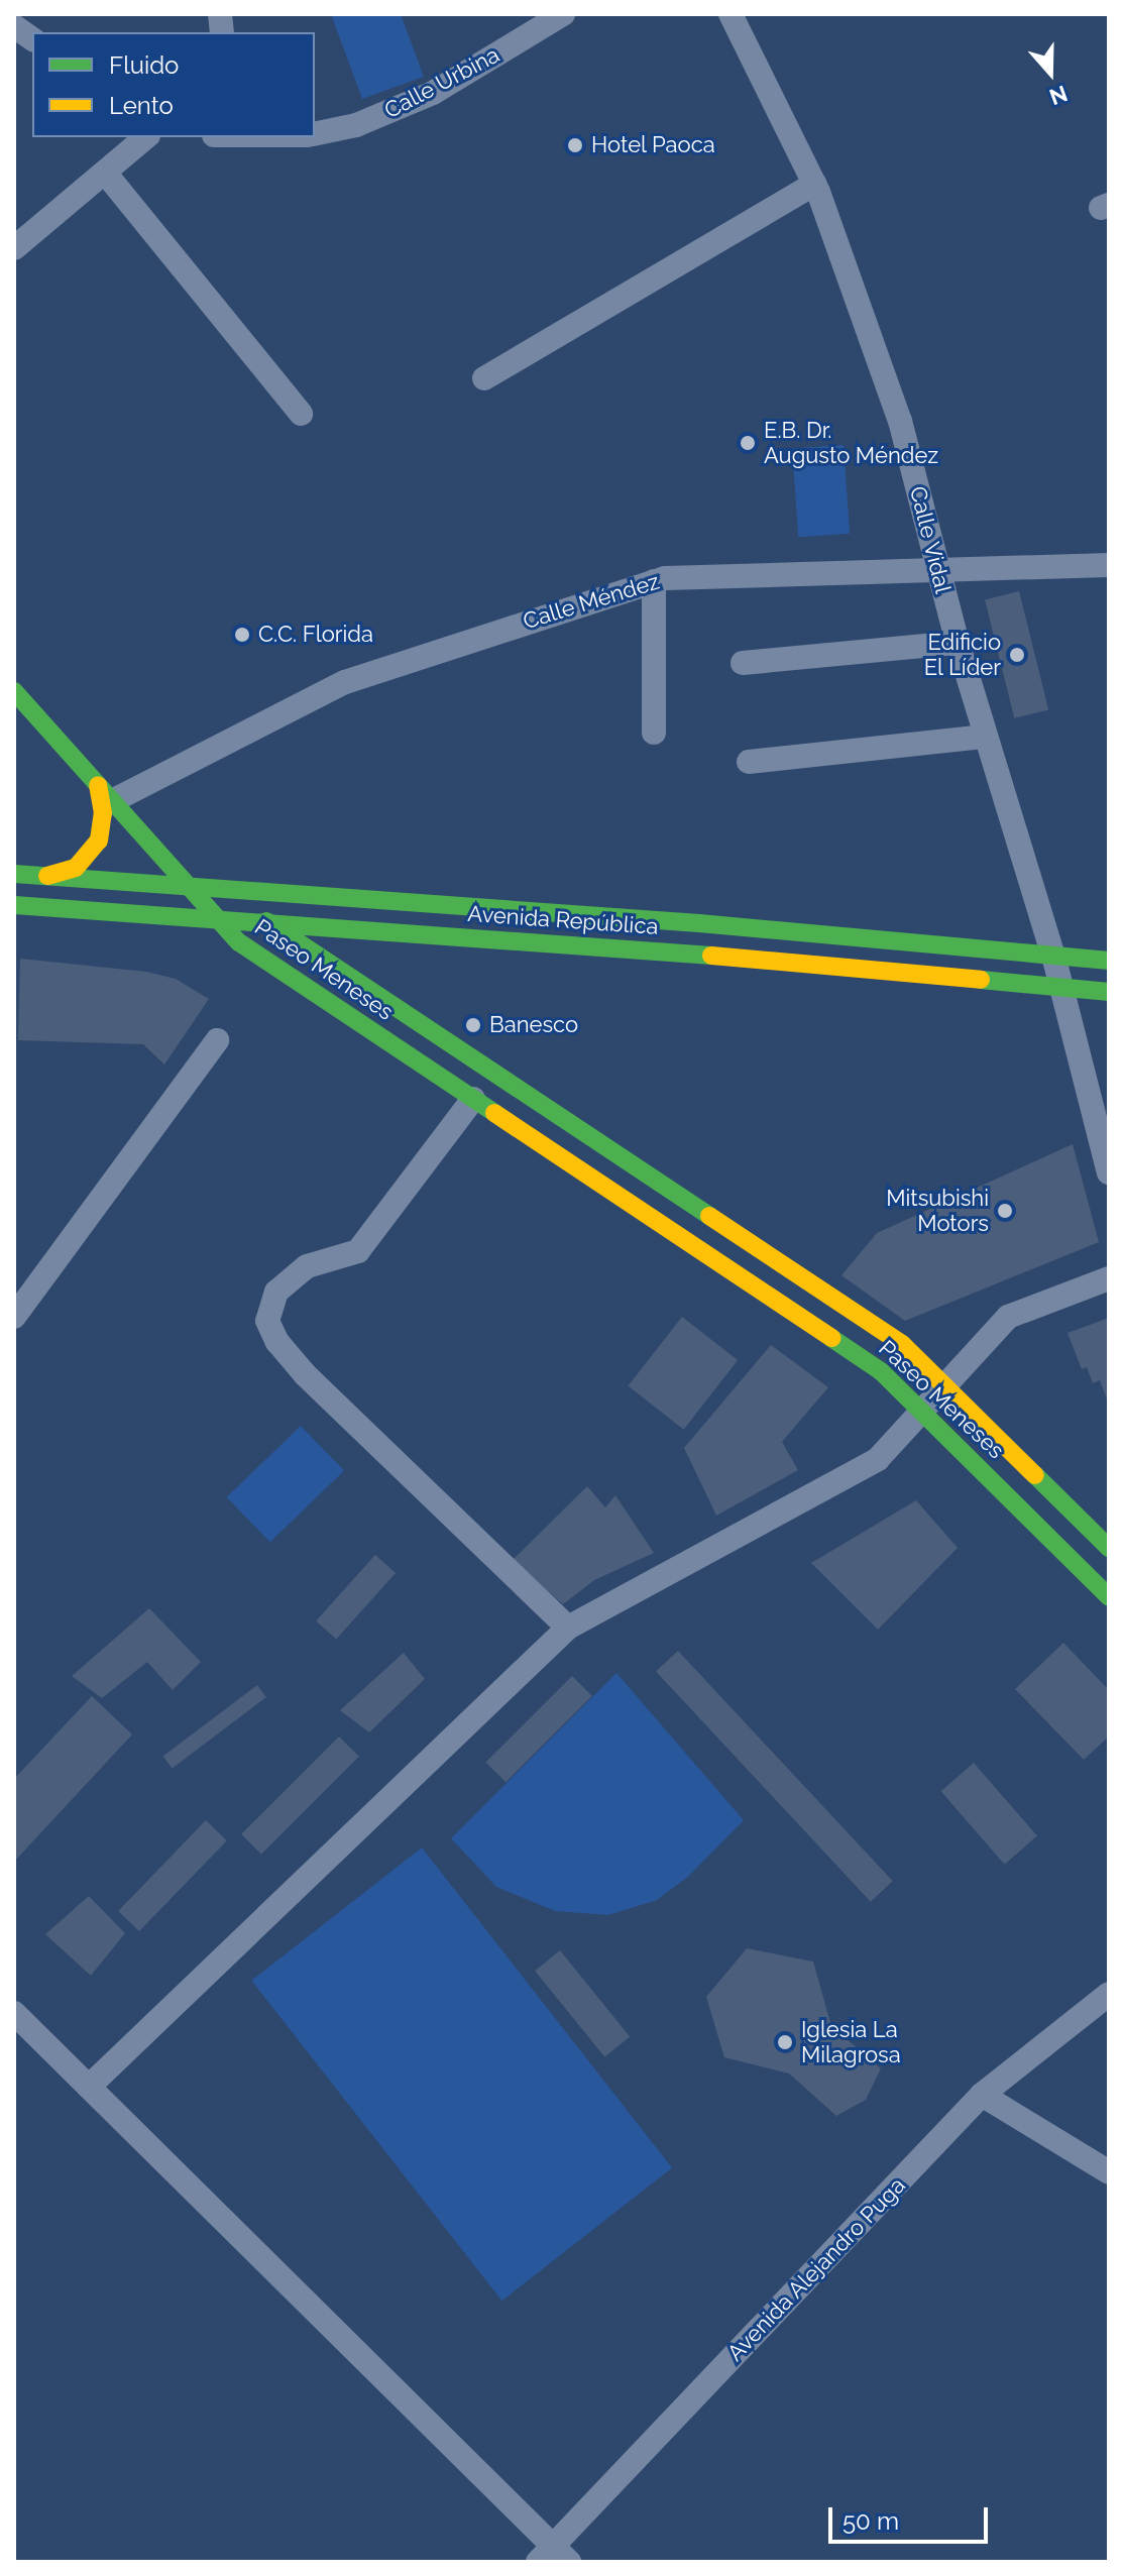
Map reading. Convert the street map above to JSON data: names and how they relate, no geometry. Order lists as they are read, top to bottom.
{
  "streets": {
    "street": [
      "Calle Urbina",
      "Calle Vidal",
      "Calle Méndez",
      "Avenida República",
      "Paseo Meneses",
      "Avenida Alejandro Puga"
    ]
  },
  "crossings": [
    ["Calle Vidal", "Calle Méndez"],
    ["Calle Vidal", "Avenida República"],
    ["Avenida República", "Paseo Meneses"]
  ],
  "places": [
    "Hotel Paoca",
    "E.B. Dr. Augusto Méndez",
    "C.C. Florida",
    "Edificio El Líder",
    "Banesco",
    "Mitsubishi Motors",
    "Iglesia La Milagrosa"
  ],
  "legend": ["Fluido", "Lento"],
  "scale_bar": "50 m",
  "north": "bottom"
}
